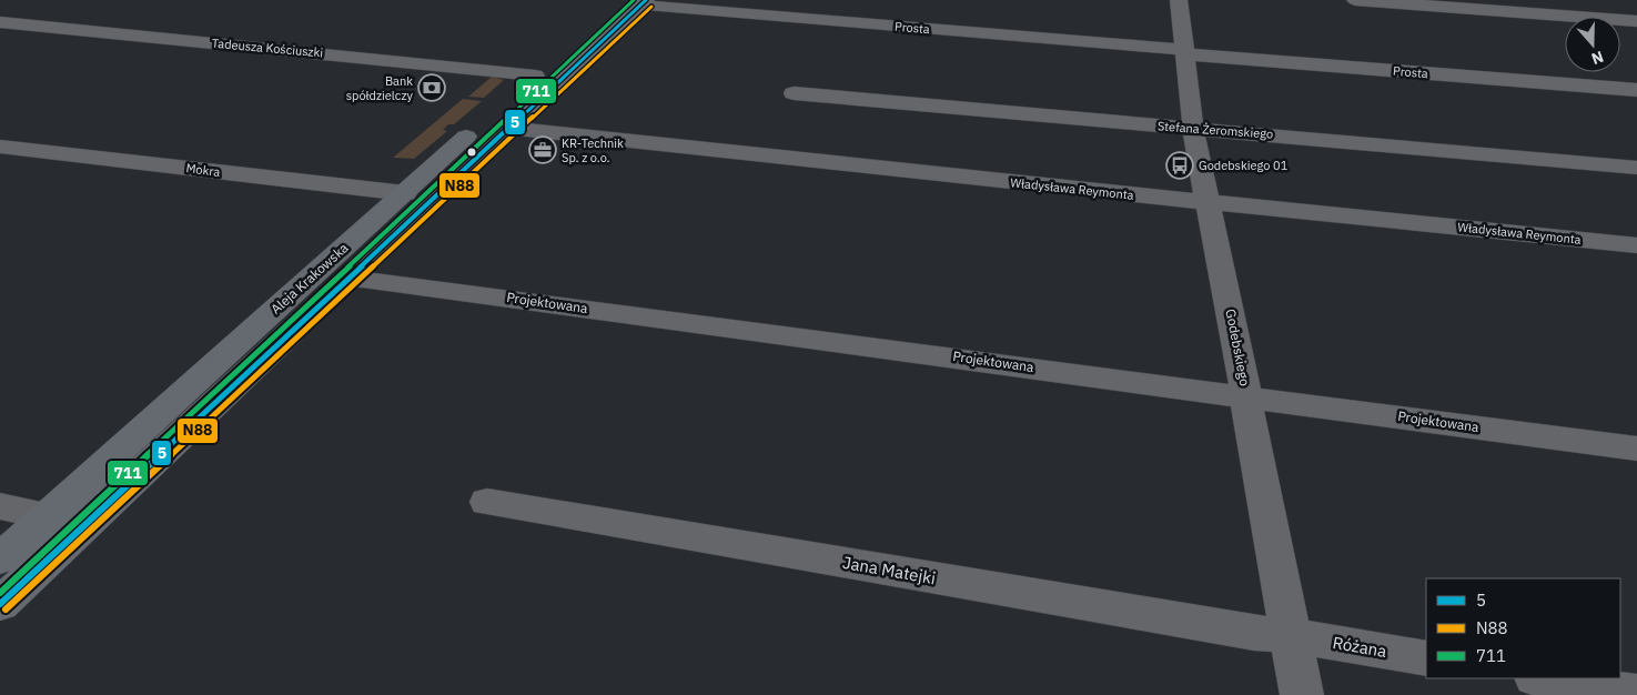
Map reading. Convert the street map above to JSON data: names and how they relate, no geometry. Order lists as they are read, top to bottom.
{
  "streets": {
    "main road": ["Aleja Krakowska"],
    "street": [
      "Prosta",
      "Tadeusza Kościuszki",
      "Stefana Żeromskiego",
      "Mokra",
      "Władysława Reymonta",
      "Projektowana",
      "Godebskiego",
      "Jana Matejki",
      "Różana"
    ]
  },
  "crossings": [
    ["Prosta", "Aleja Krakowska"],
    ["Prosta", "Godebskiego"],
    ["Tadeusza Kościuszki", "Aleja Krakowska"],
    ["Stefana Żeromskiego", "Godebskiego"],
    ["Mokra", "Aleja Krakowska"],
    ["Władysława Reymonta", "Aleja Krakowska"],
    ["Władysława Reymonta", "Godebskiego"],
    ["Aleja Krakowska", "Projektowana"],
    ["Projektowana", "Godebskiego"],
    ["Godebskiego", "Jana Matejki"],
    ["Godebskiego", "Różana"],
    ["Jana Matejki", "Różana"]
  ],
  "places": {
    "bank": ["Bank spółdzielczy"],
    "office": ["KR-Technik Sp. z o.o."],
    "bus stop": ["Godebskiego 01"]
  },
  "lines": ["transit line 5", "transit line 711", "transit line N88"],
  "legend": ["5", "N88", "711"],
  "north": "bottom"
}
